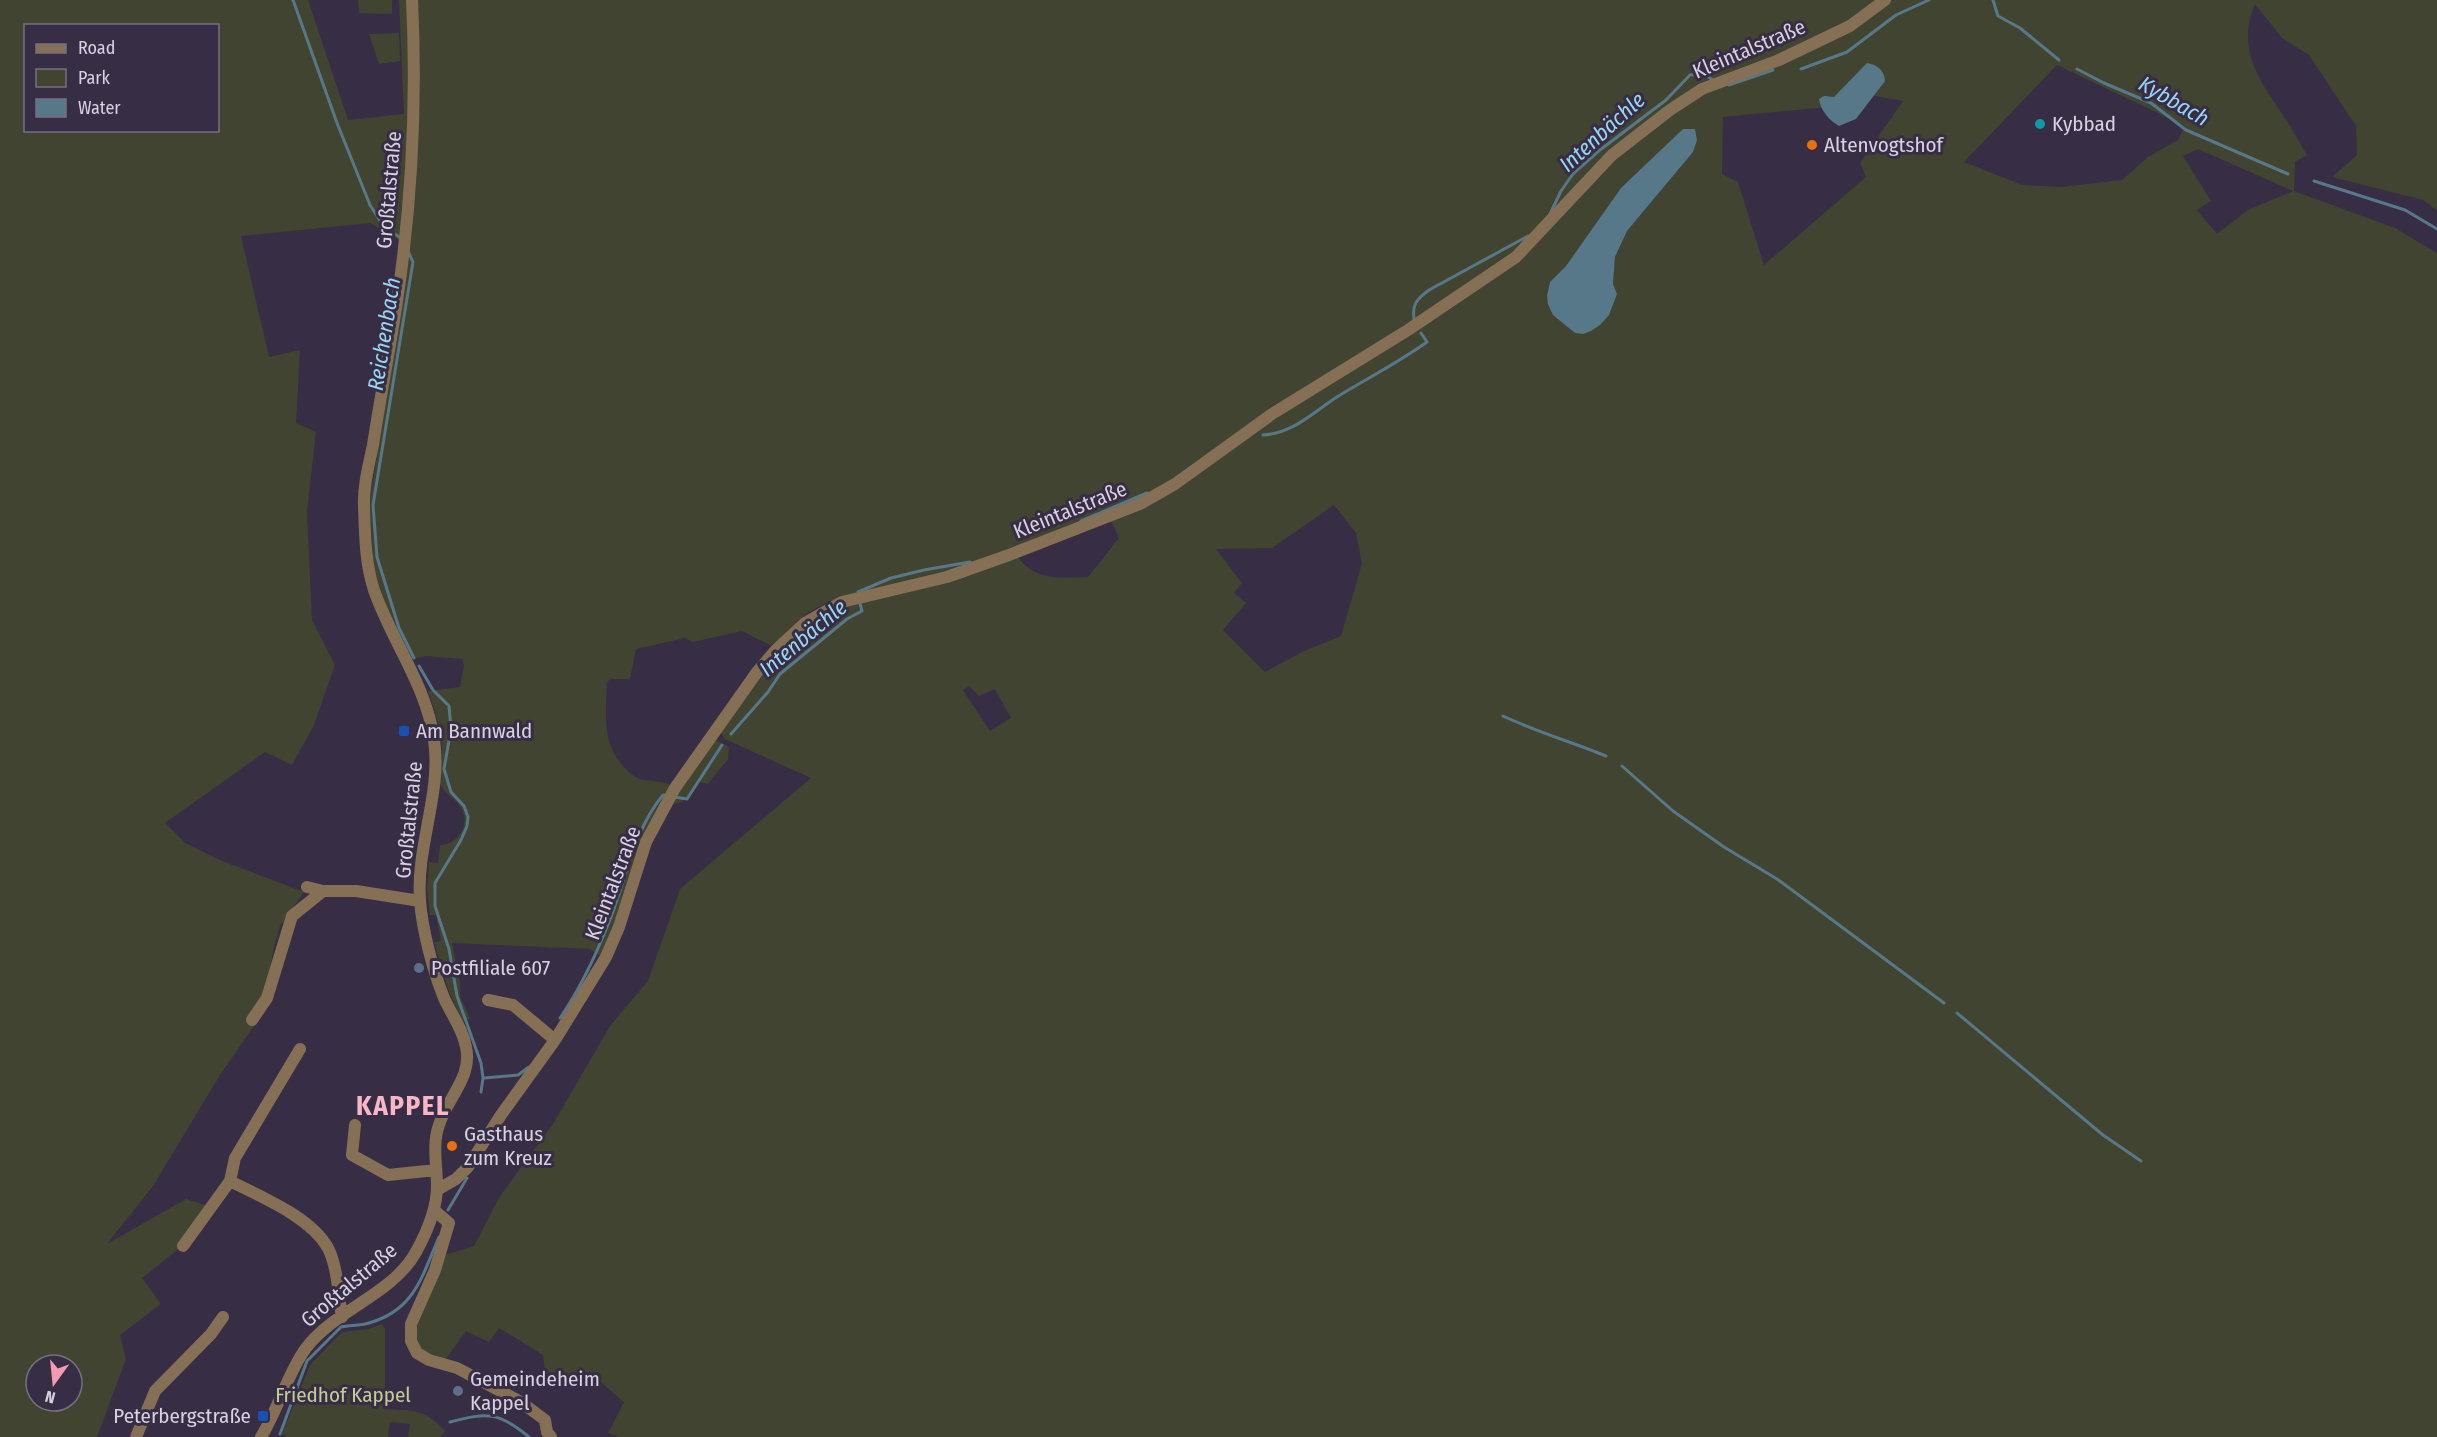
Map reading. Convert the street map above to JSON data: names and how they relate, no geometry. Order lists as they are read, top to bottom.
{
  "streets": {
    "street": ["Kleintalstraße", "Großtalstraße"]
  },
  "crossings": [
    ["Kleintalstraße", "Großtalstraße"]
  ],
  "districts": ["KAPPEL"],
  "water": ["Kybbach", "Intenbächle", "Reichenbach"],
  "parks": ["Friedhof Kappel"],
  "places": {
    "other": [
      "Kybbad",
      "Altenvogtshof",
      "Postfiliale 607",
      "Gasthaus zum Kreuz",
      "Gemeindeheim Kappel"
    ],
    "transit": ["Am Bannwald", "Peterbergstraße"]
  },
  "legend": ["Road", "Park", "Water"],
  "north": "bottom"
}
